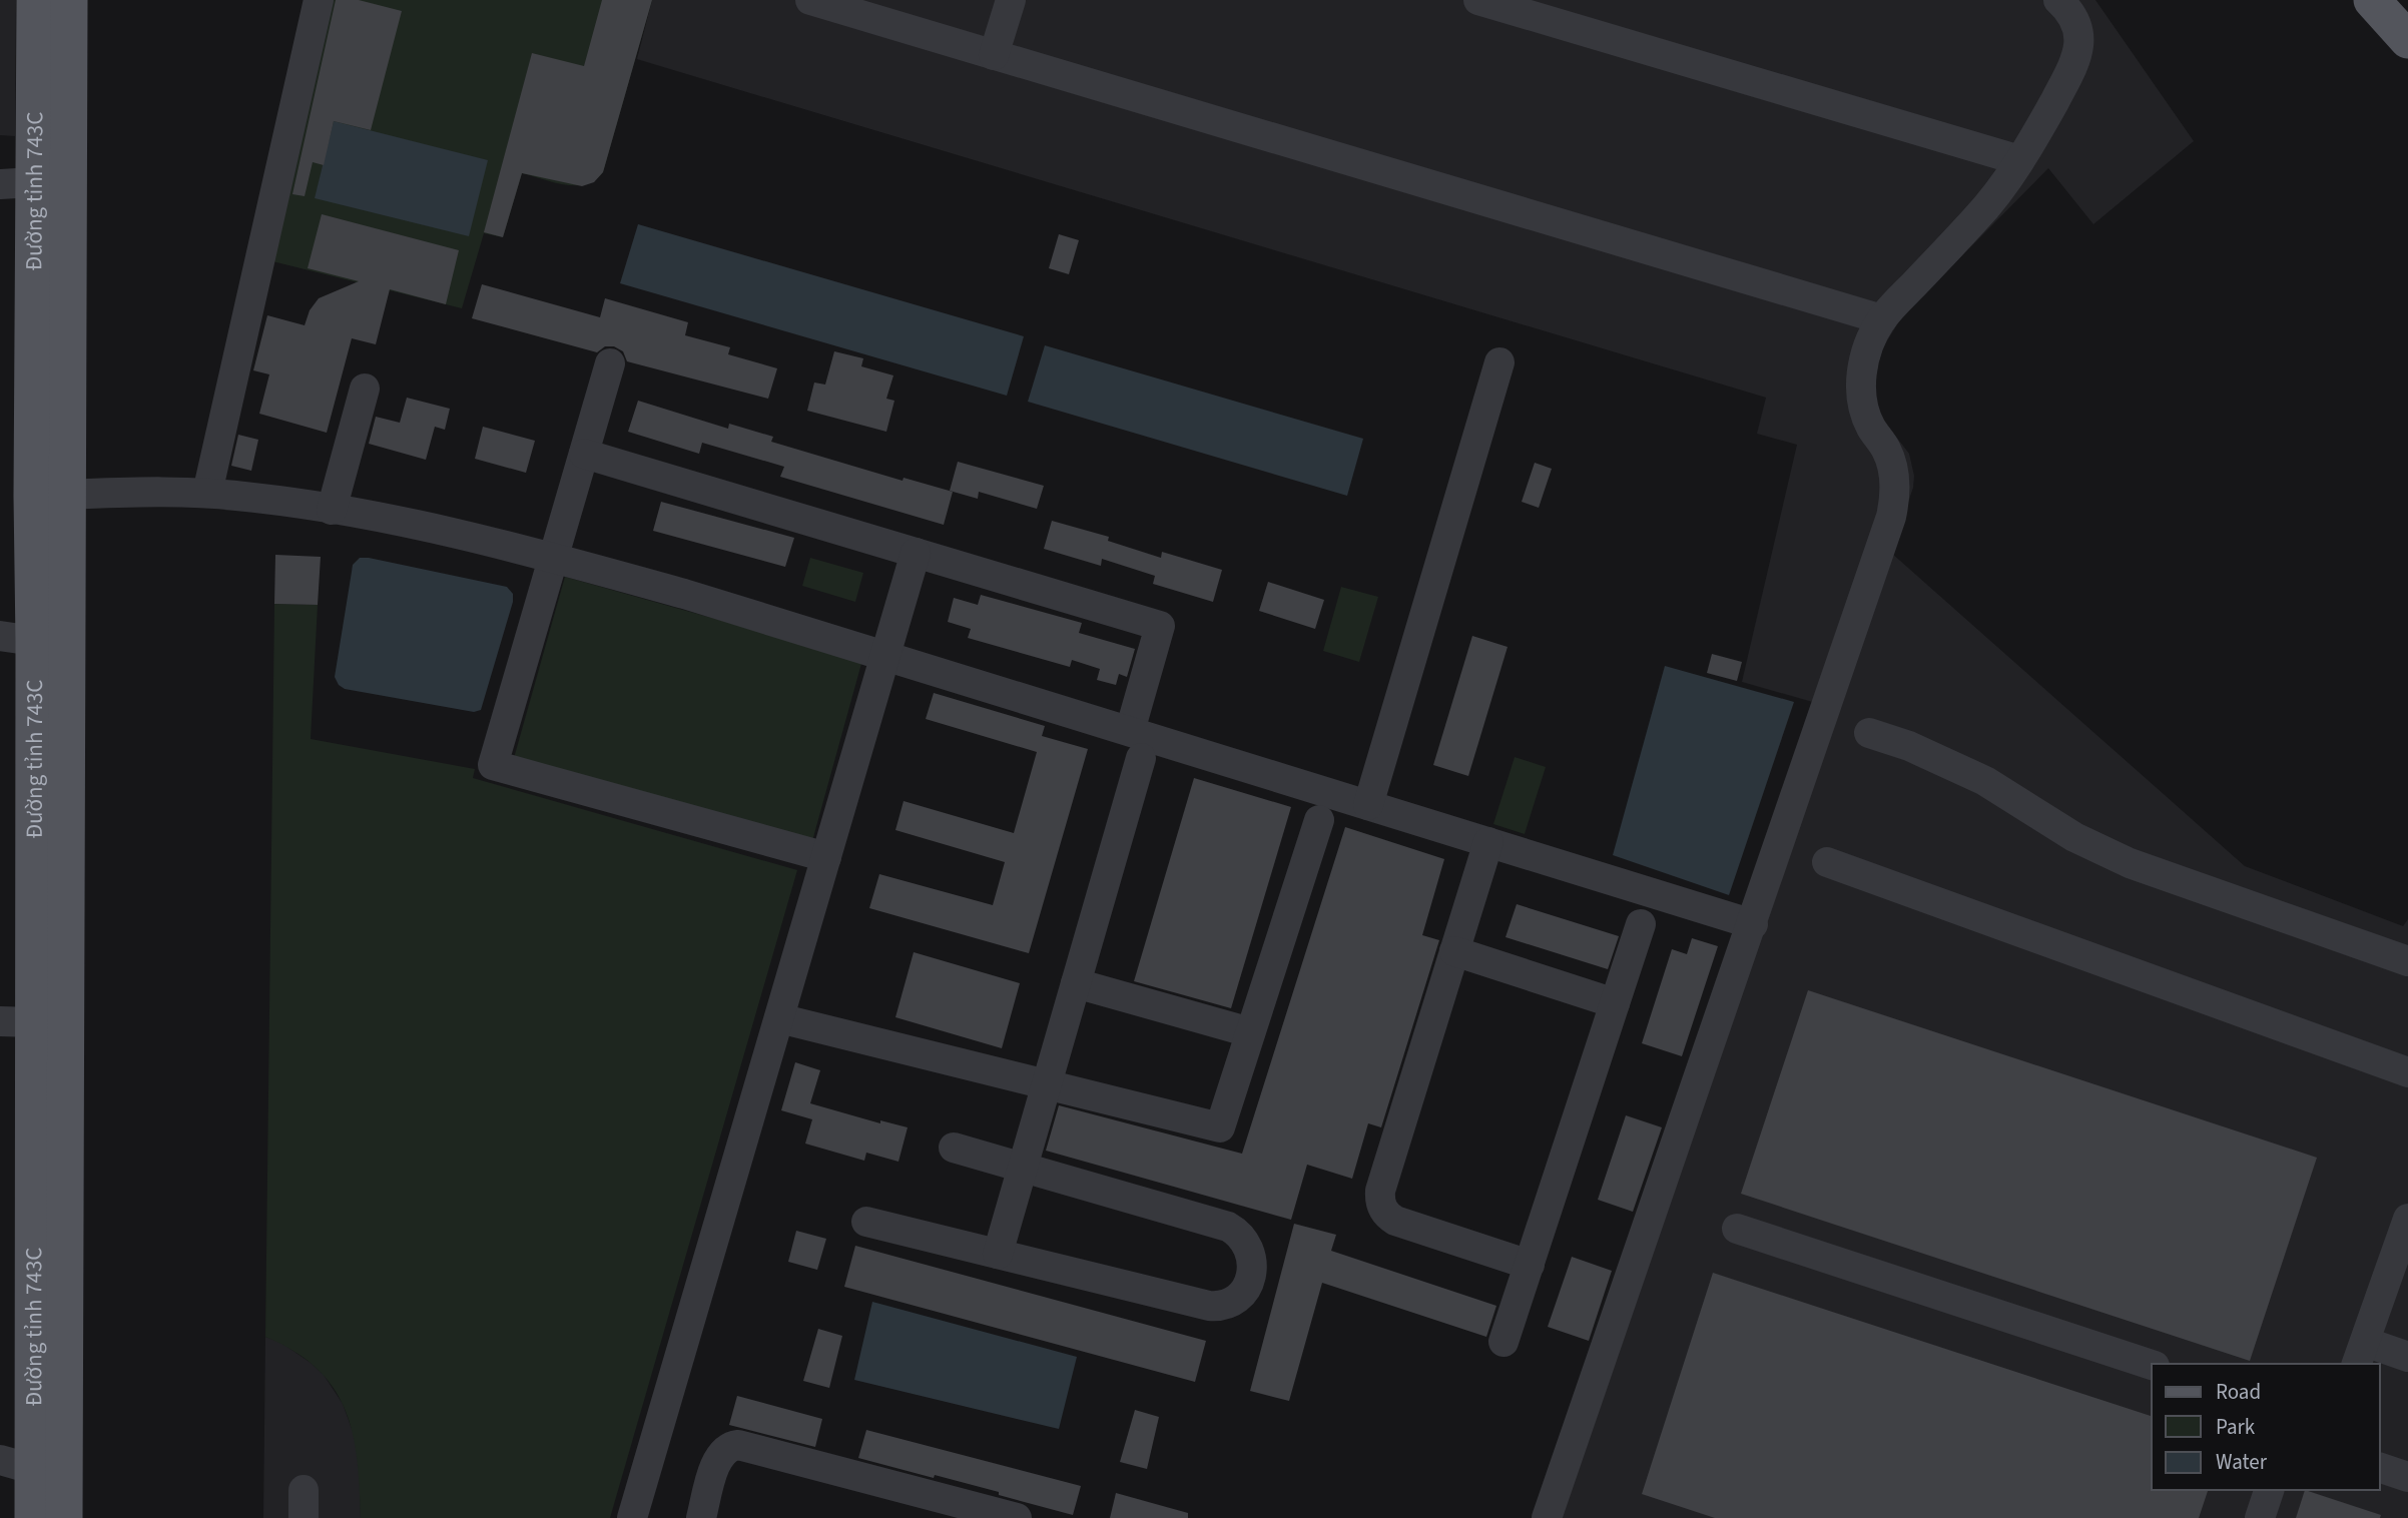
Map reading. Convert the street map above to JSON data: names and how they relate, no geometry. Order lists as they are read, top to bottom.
{
  "streets": {
    "main road": ["Đường tỉnh 743C"]
  },
  "legend": ["Road", "Park", "Water"]
}
